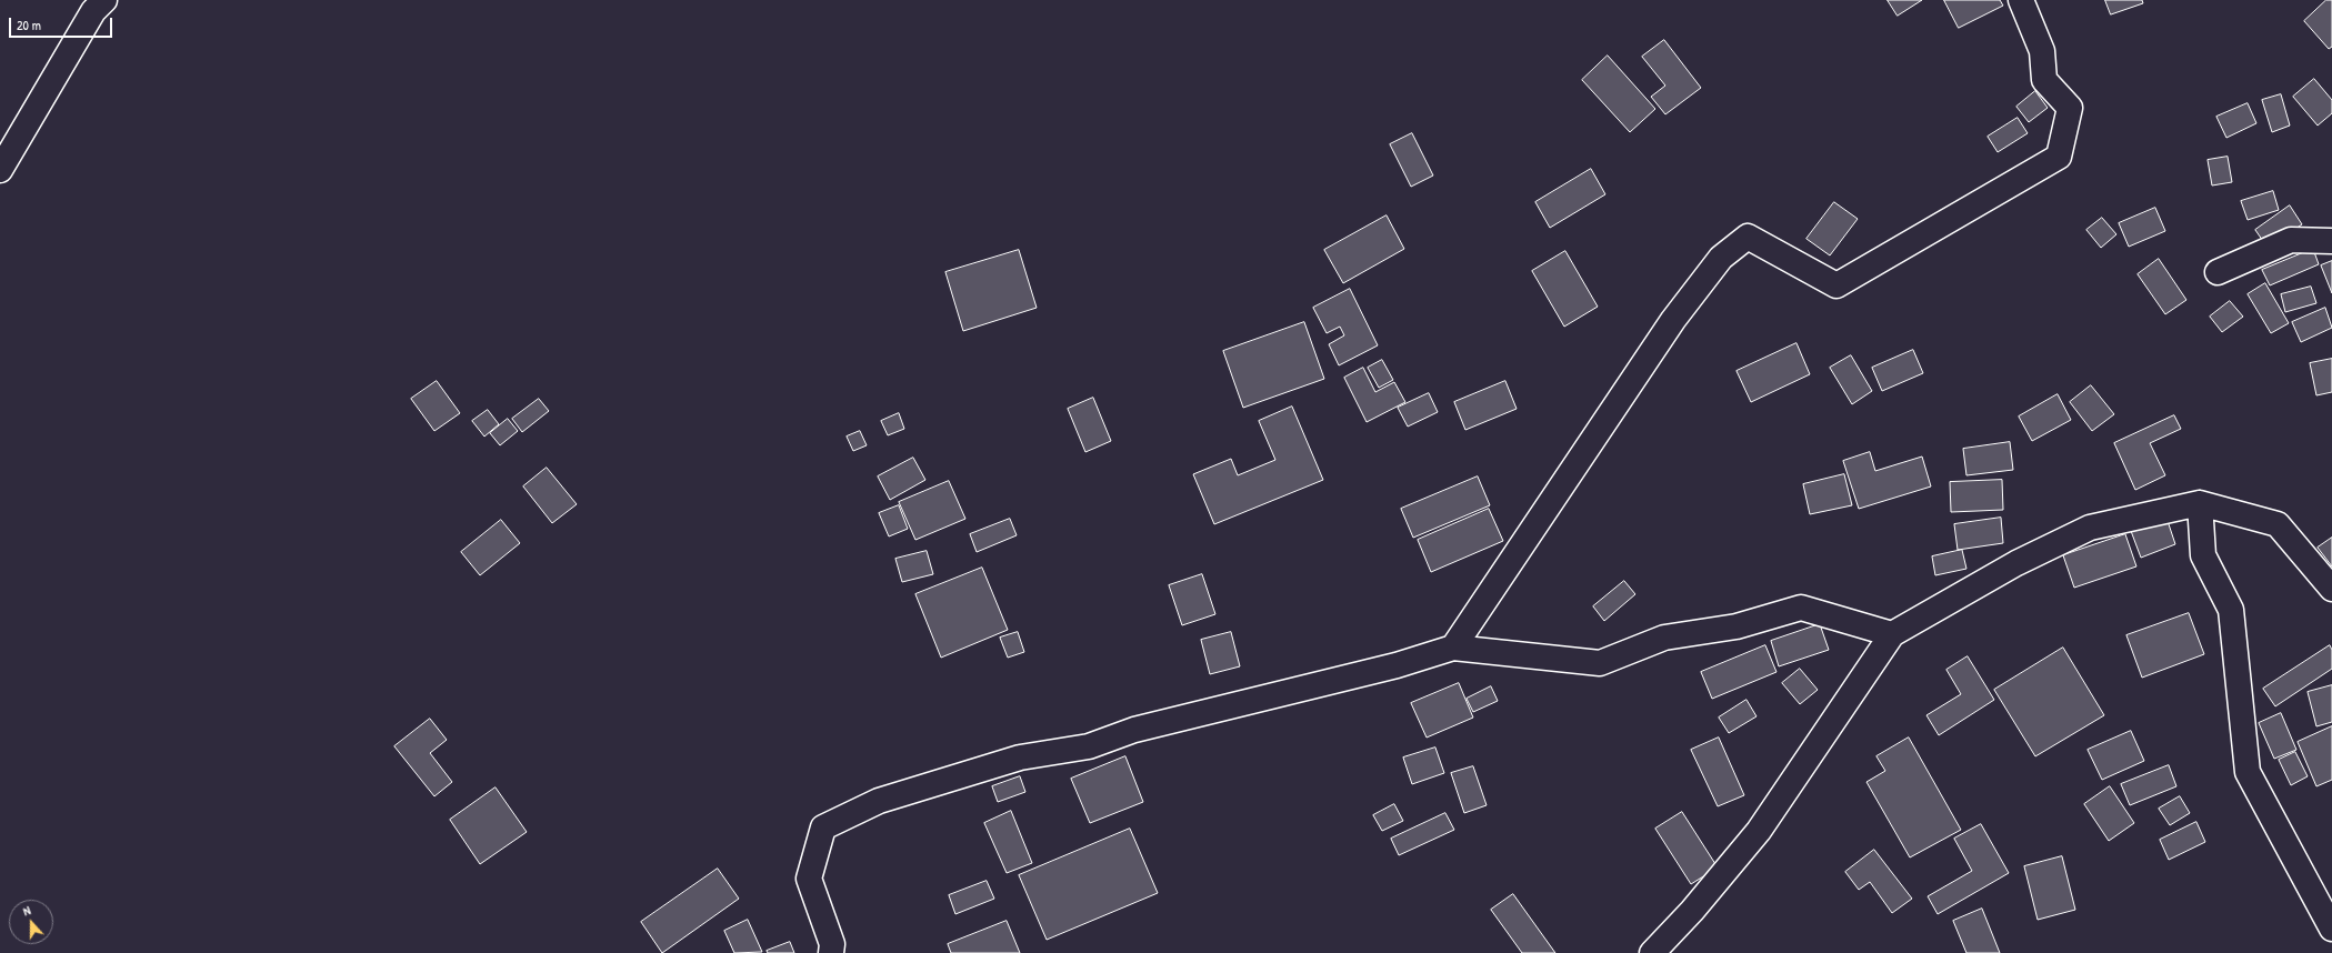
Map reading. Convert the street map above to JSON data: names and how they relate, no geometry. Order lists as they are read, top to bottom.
{
  "scale_bar": "20 m",
  "north": "top"
}
